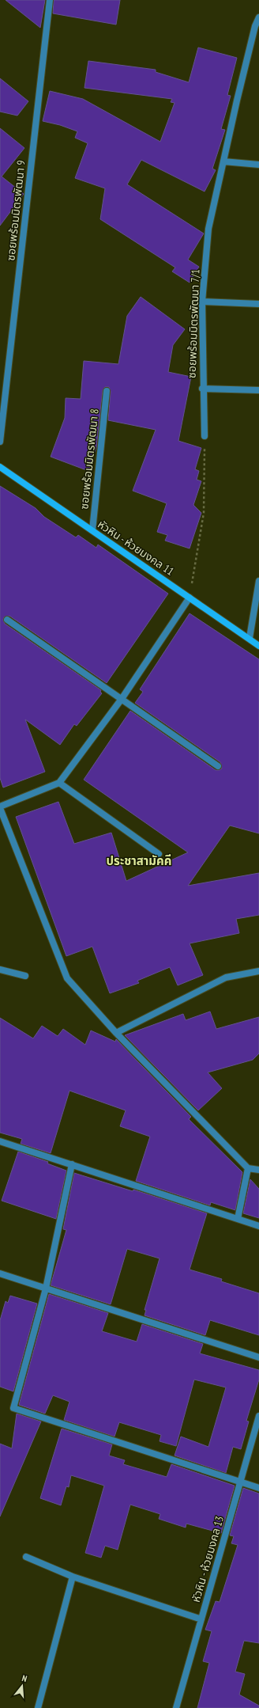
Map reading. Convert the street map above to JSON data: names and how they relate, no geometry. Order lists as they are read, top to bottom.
{
  "streets": {
    "street": [
      "ซอยพร้อมมิตรพัฒนา 9",
      "ซอยพร้อมมิตรพัฒนา 7/1",
      "ซอยพร้อมมิตรพัฒนา 8",
      "หัวหิน - ห้วยมงคล 11",
      "หัวหิน - ห้วยมงคล 13"
    ]
  },
  "crossings": [
    ["ซอยพร้อมมิตรพัฒนา 8", "หัวหิน - ห้วยมงคล 11"]
  ],
  "districts": ["ประชาสามัคคี"],
  "north": "top"
}
